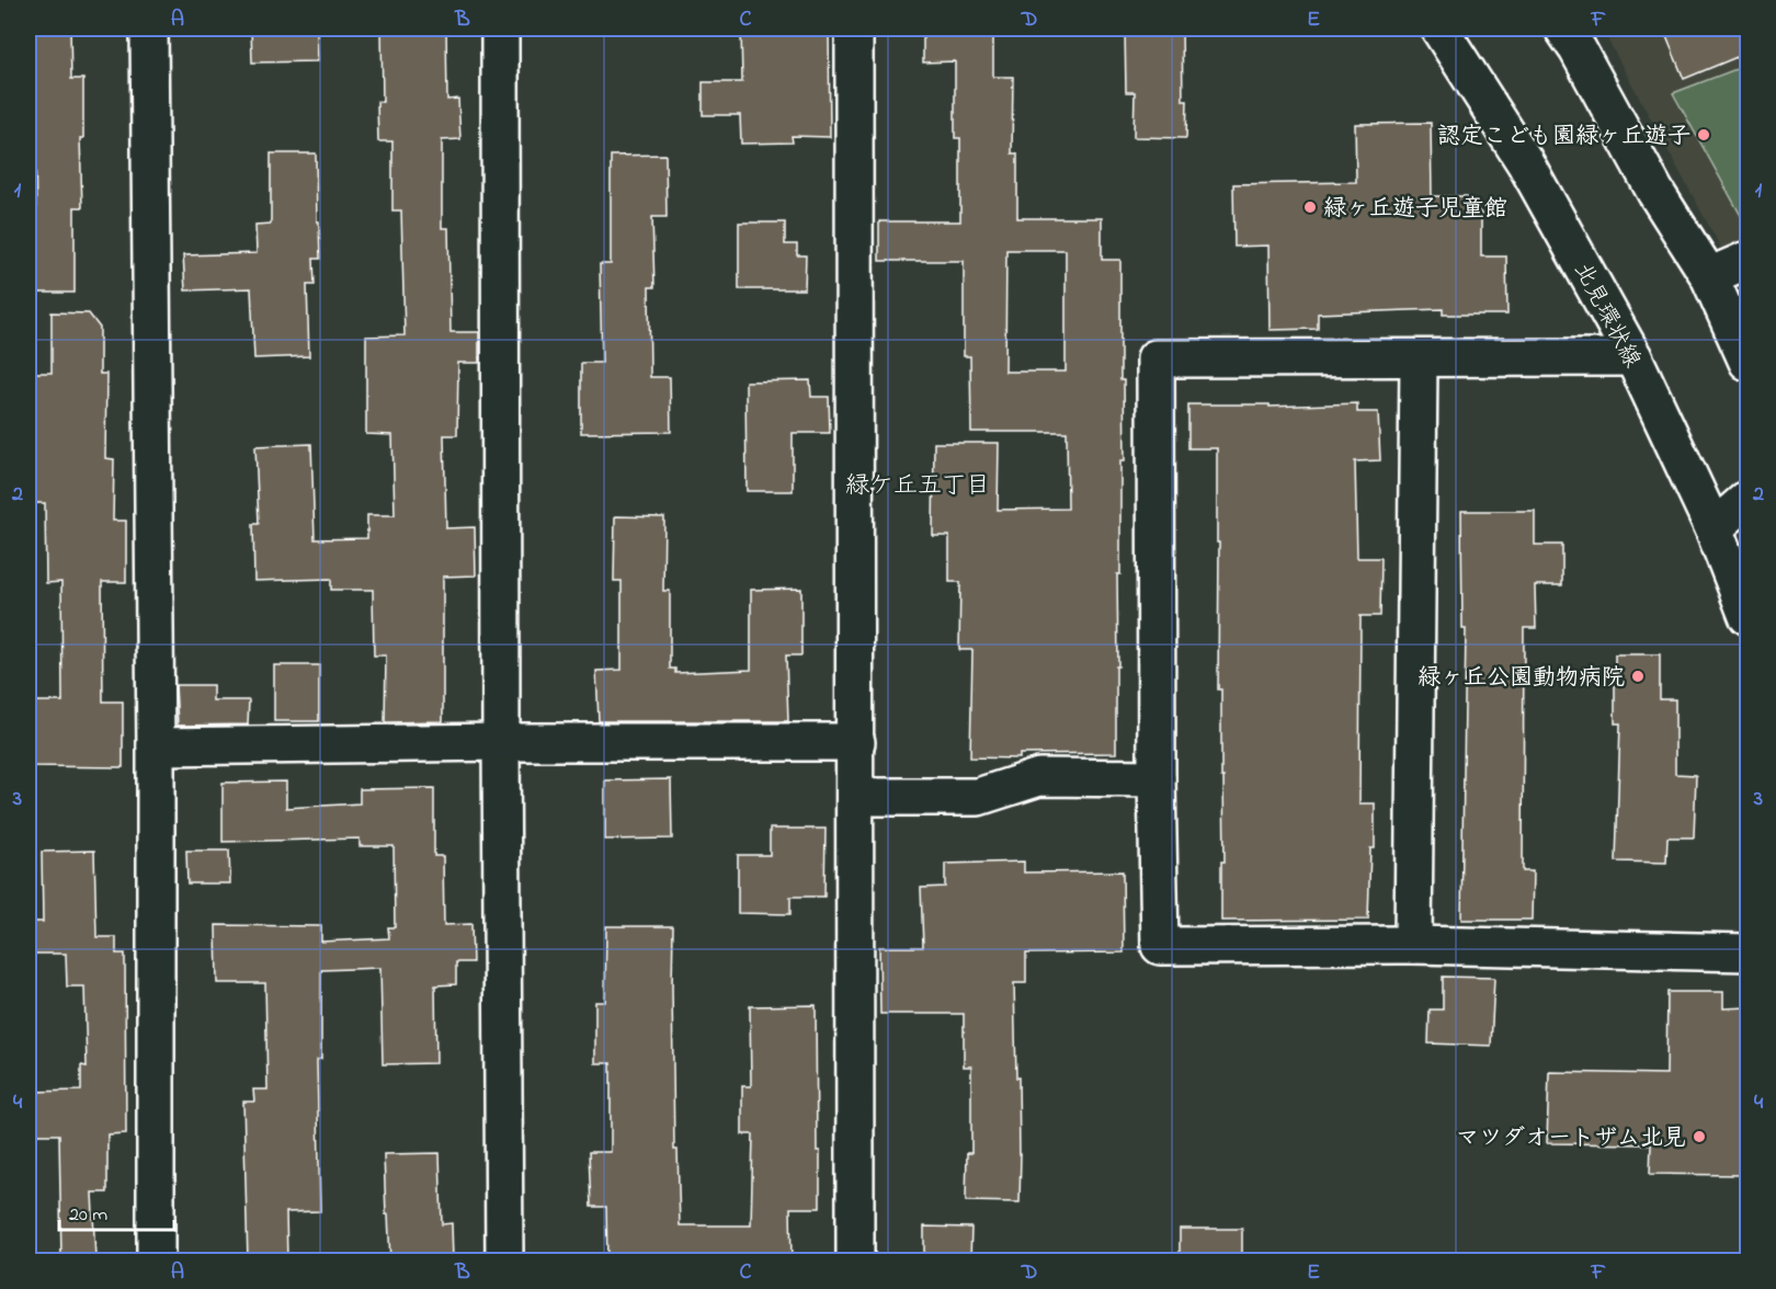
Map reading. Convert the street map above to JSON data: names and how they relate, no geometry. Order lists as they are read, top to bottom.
{
  "streets": {
    "street": ["北見環状線"]
  },
  "districts": ["緑ケ丘五丁目"],
  "places": [
    "認定こども園緑ヶ丘遊子",
    "緑ヶ丘遊子児童館",
    "緑ヶ丘公園動物病院",
    "マツダオートザム北見"
  ],
  "scale_bar": "20 m",
  "grid": {
    "columns": [
      "A",
      "B",
      "C",
      "D",
      "E",
      "F"
    ],
    "rows": [
      "1",
      "2",
      "3",
      "4"
    ]
  }
}
